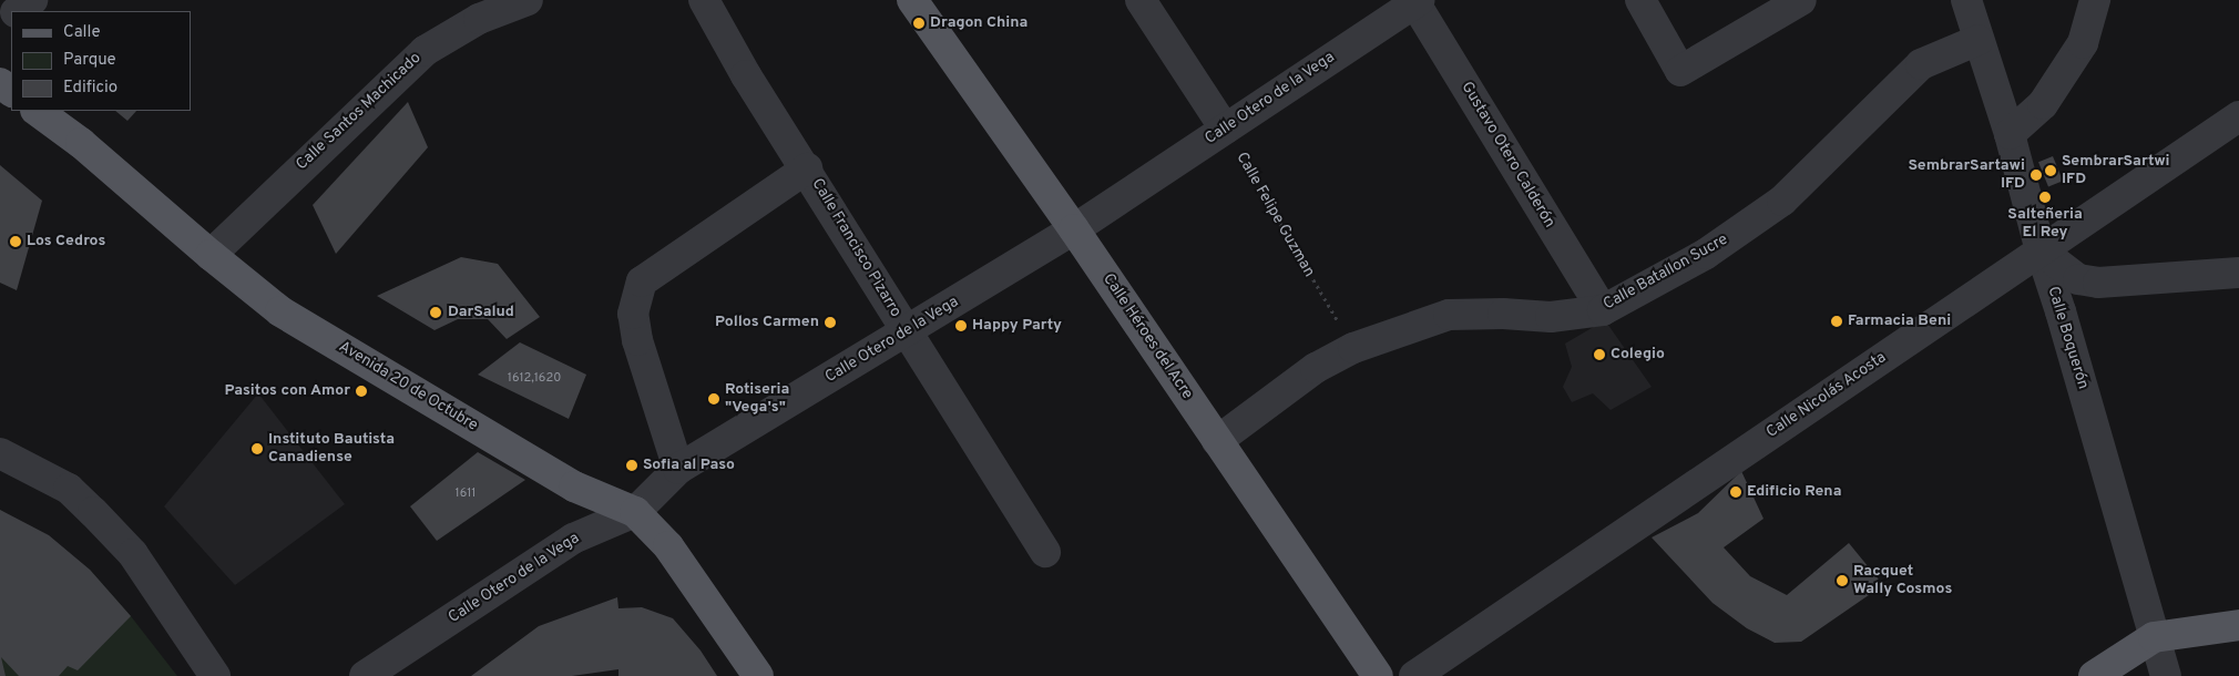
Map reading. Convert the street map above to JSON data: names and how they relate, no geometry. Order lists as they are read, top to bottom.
{
  "streets": {
    "main road": ["Calle Héroes del Acre", "Avenida 20 de Octubre"],
    "street": [
      "Calle Otero de la Vega",
      "Calle Santos Machicado",
      "Gustavo Otero Calderón",
      "Calle Francisco Pizarro",
      "Calle Batallon Sucre",
      "Calle Boquerón",
      "Calle Nicolás Acosta"
    ],
    "path": ["Calle Felipe Guzman"]
  },
  "crossings": [
    ["Calle Otero de la Vega", "Gustavo Otero Calderón"],
    ["Calle Otero de la Vega", "Calle Felipe Guzman"],
    ["Calle Otero de la Vega", "Calle Francisco Pizarro"],
    ["Calle Otero de la Vega", "Calle Héroes del Acre"],
    ["Calle Otero de la Vega", "Avenida 20 de Octubre"],
    ["Calle Santos Machicado", "Avenida 20 de Octubre"],
    ["Gustavo Otero Calderón", "Calle Batallon Sucre"],
    ["Calle Felipe Guzman", "Calle Batallon Sucre"],
    ["Calle Batallon Sucre", "Calle Héroes del Acre"],
    ["Calle Batallon Sucre", "Calle Boquerón"],
    ["Calle Boquerón", "Calle Nicolás Acosta"]
  ],
  "places": [
    "Dragon China",
    "SembrarSartwi IFD",
    "SembrarSartawi IFD",
    "Salteñeria El Rey",
    "Los Cedros",
    "DarSalud",
    "Farmacia Beni",
    "Pollos Carmen",
    "Happy Party",
    "Colegio",
    "Pasitos con Amor",
    "Rotiseria \"Vega's\"",
    "Instituto Bautista Canadiense",
    "Sofia al Paso",
    "Edificio Rena",
    "Racquet Wally Cosmos"
  ],
  "house_numbers": ["1612,1620", "1611"],
  "legend": ["Calle", "Parque", "Edificio"]
}
